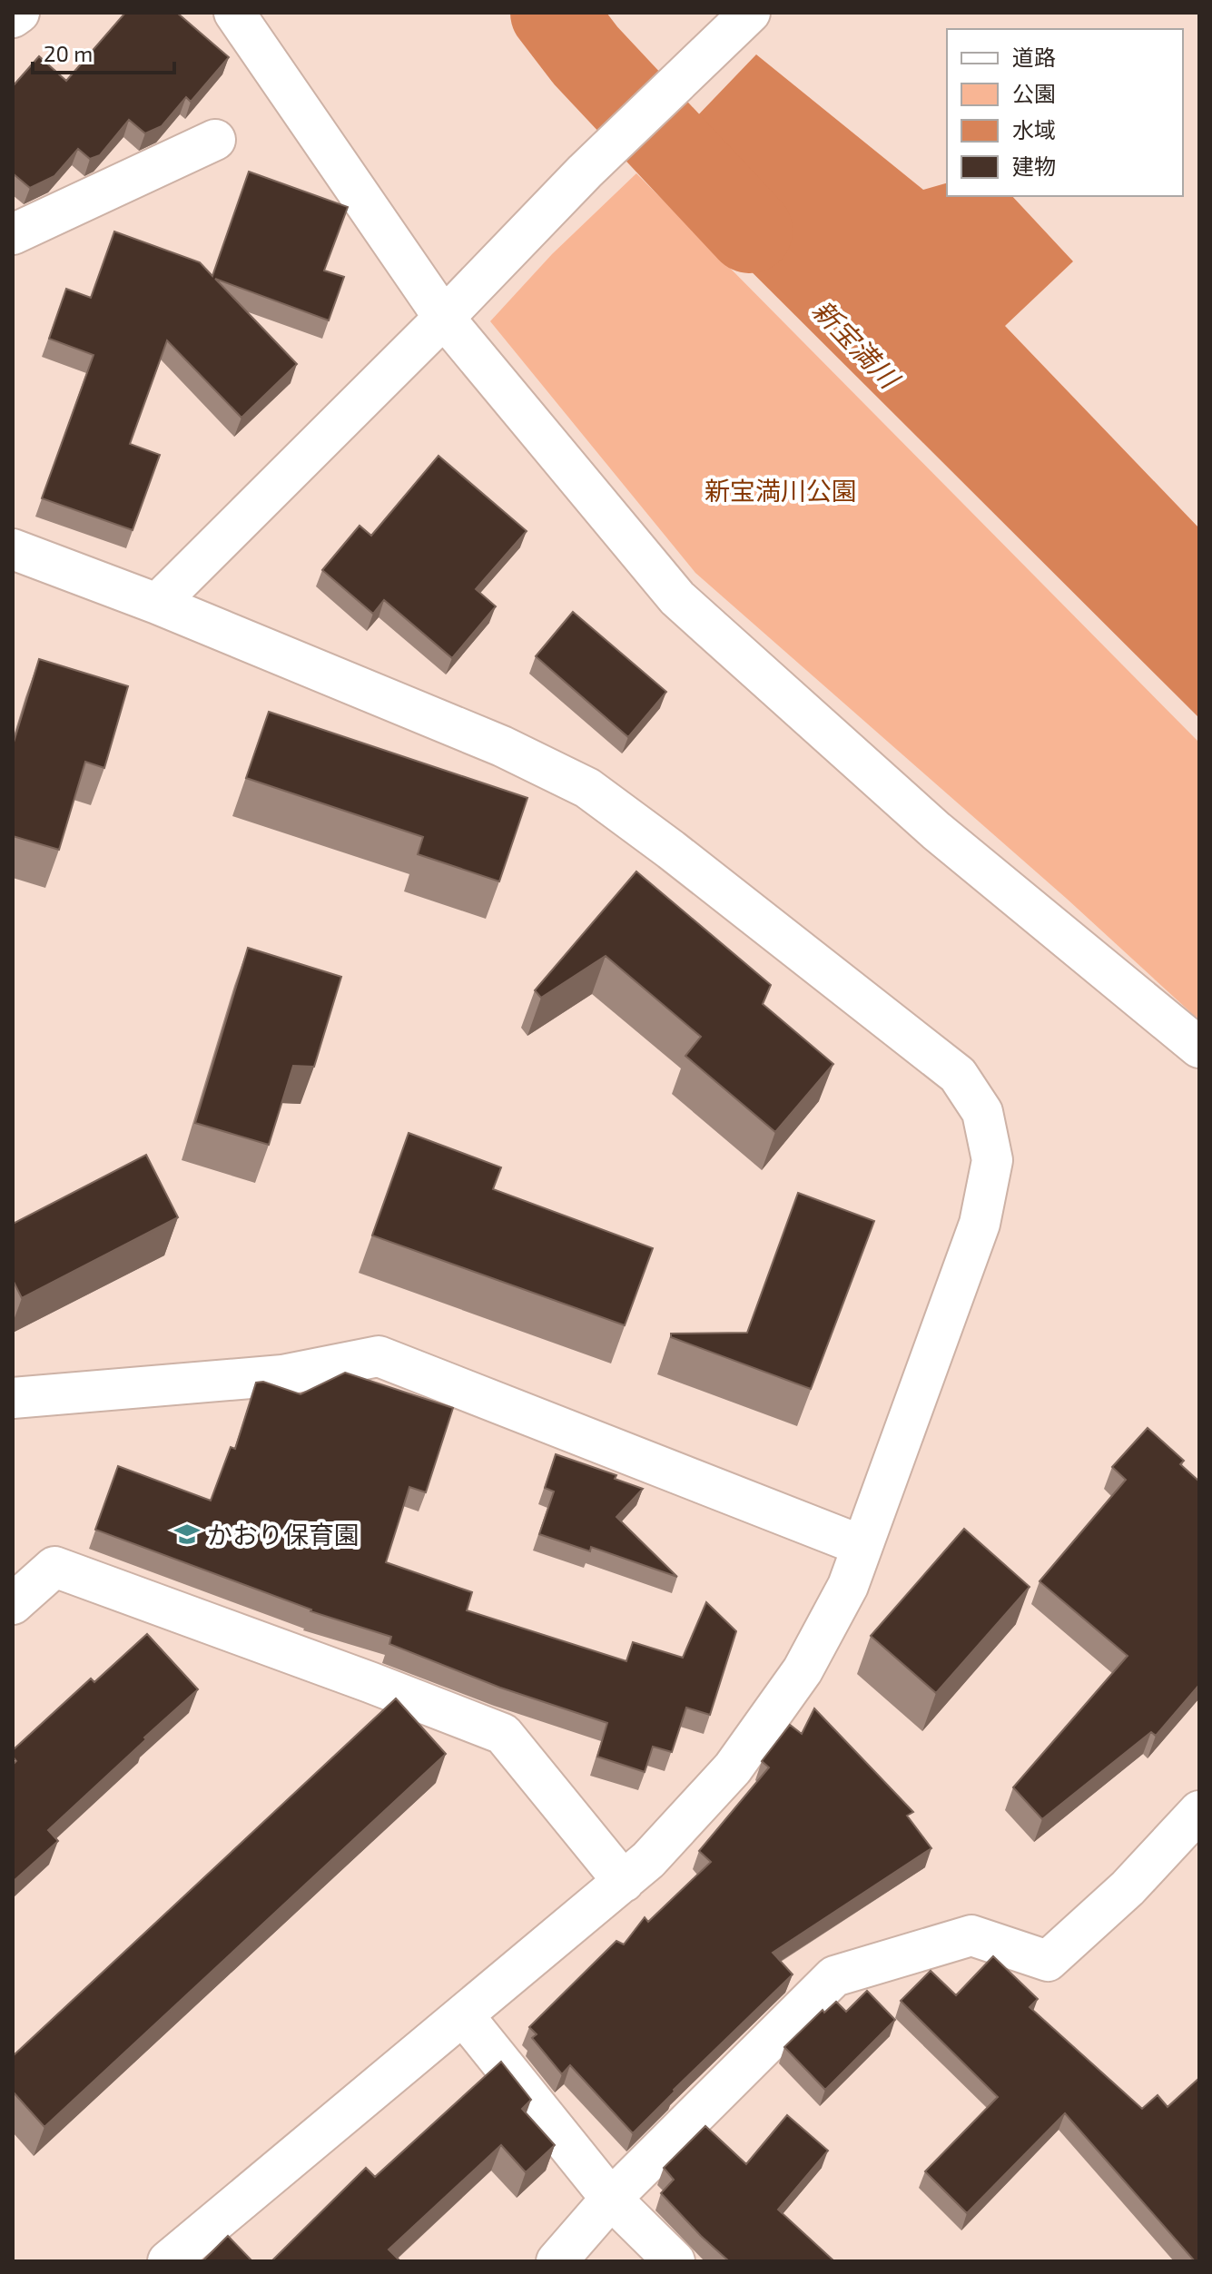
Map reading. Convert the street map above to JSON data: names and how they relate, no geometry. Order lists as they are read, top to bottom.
{
  "water": ["新宝満川"],
  "parks": ["新宝満川公園"],
  "places": {
    "school or university": ["かおり保育園"]
  },
  "legend": [
    "道路",
    "公園",
    "水域",
    "建物"
  ],
  "scale_bar": "20 m"
}
